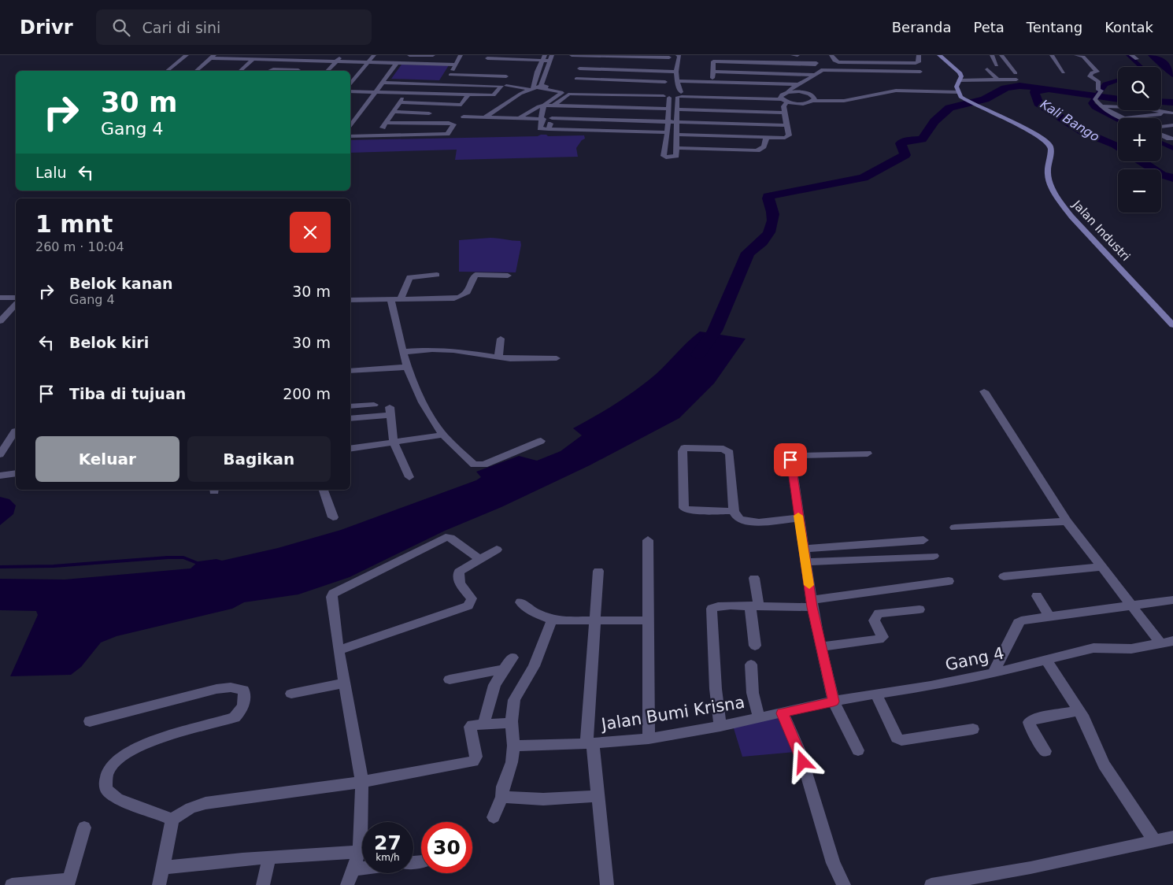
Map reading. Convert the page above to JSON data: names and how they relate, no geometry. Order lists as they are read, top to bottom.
{
  "streets": {
    "street": ["Jalan Industri", "Gang 4", "Jalan Bumi Krisna"]
  },
  "crossings": [
    ["Gang 4", "Jalan Bumi Krisna"]
  ],
  "water": ["Kali Bango"],
  "page": {
    "header": "Drivr",
    "search": "Cari di sini",
    "nav": [
      "Beranda",
      "Peta",
      "Tentang",
      "Kontak"
    ],
    "map_buttons": ["+", "−"],
    "turn": ["30 m", "Gang 4"],
    "then": "Lalu",
    "heading": ["1 mnt", "260 m · 10:04"],
    "list": [
      {
        "name": "Belok kanan",
        "note": "Gang 4",
        "value": "30 m"
      },
      {
        "name": "Belok kiri",
        "value": "30 m"
      },
      {
        "name": "Tiba di tujuan",
        "value": "200 m"
      }
    ],
    "buttons": ["Keluar", "Bagikan"],
    "speed": "27 km/h",
    "limit": "30"
  }
}
